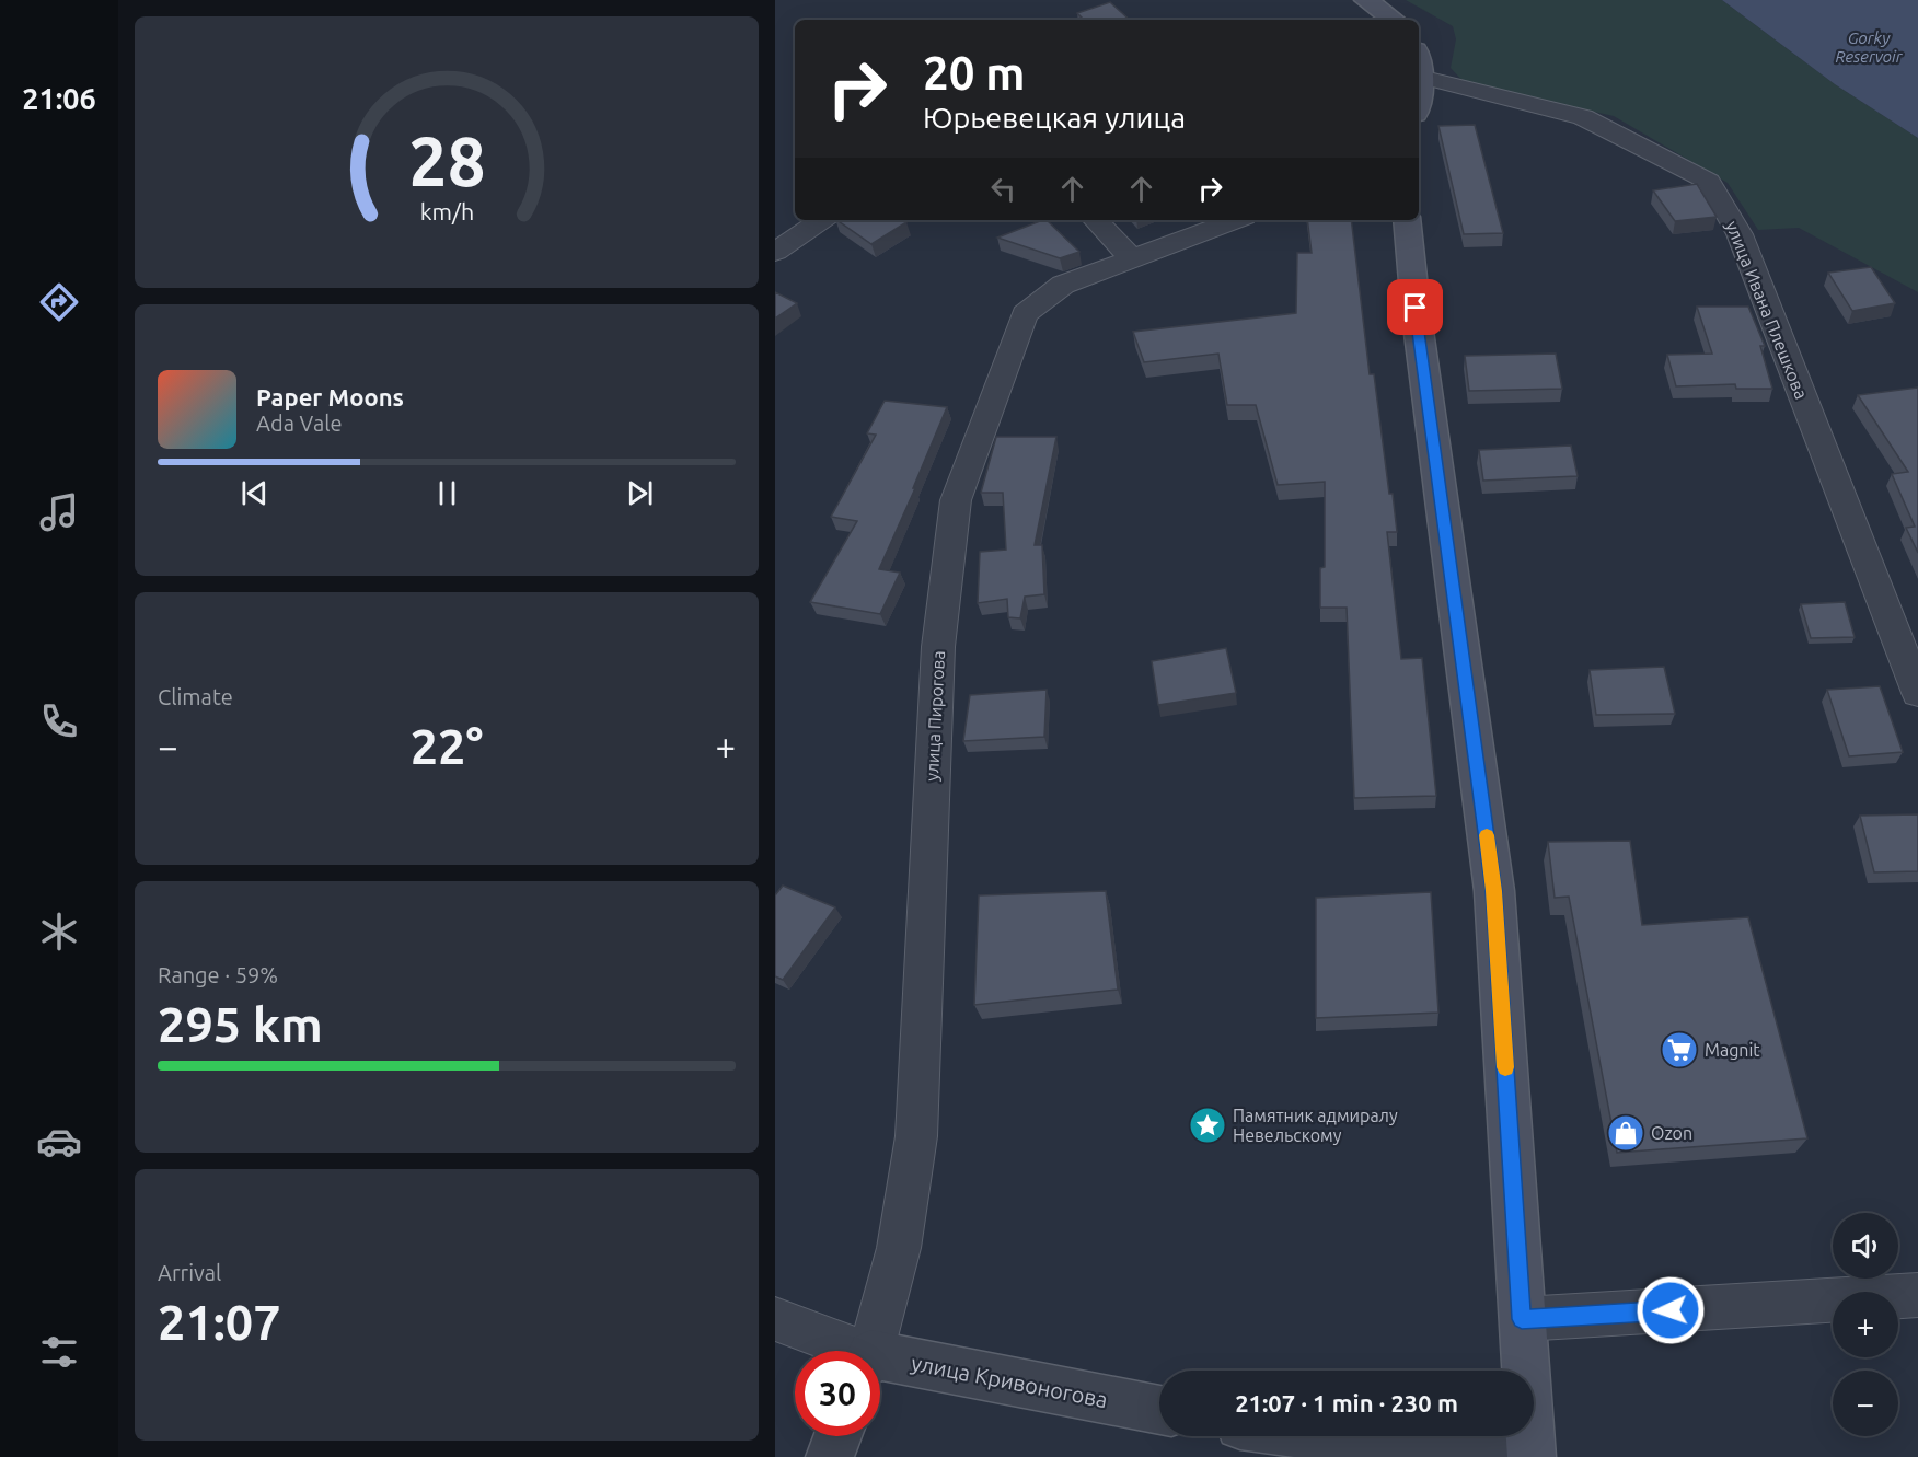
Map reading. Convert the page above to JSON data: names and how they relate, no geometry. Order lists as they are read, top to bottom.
{
  "streets": {
    "street": ["улица Ивана Плешкова", "улица Пирогова", "улица Кривоногова"]
  },
  "water": ["Gorky Reservoir"],
  "places": {
    "supermarket": ["Magnit"],
    "place": ["Памятник адмиралу Невельскому"],
    "shop": ["Ozon"]
  },
  "page": {
    "tabs": "21:06",
    "turn": ["20 m", "Юрьевецкая улица"],
    "song": ["Paper Moons", "Ada Vale"],
    "tile": [
      "Climate",
      ["Range · 59%", "295 km"],
      ["Arrival", "21:07"]
    ],
    "heat": ["−", "22°", "+"],
    "map_buttons": ["+", "−"],
    "limit": "30",
    "trip": "21:07 · 1 min · 230 m",
    "gauge": ["28", "km/h"]
  }
}
